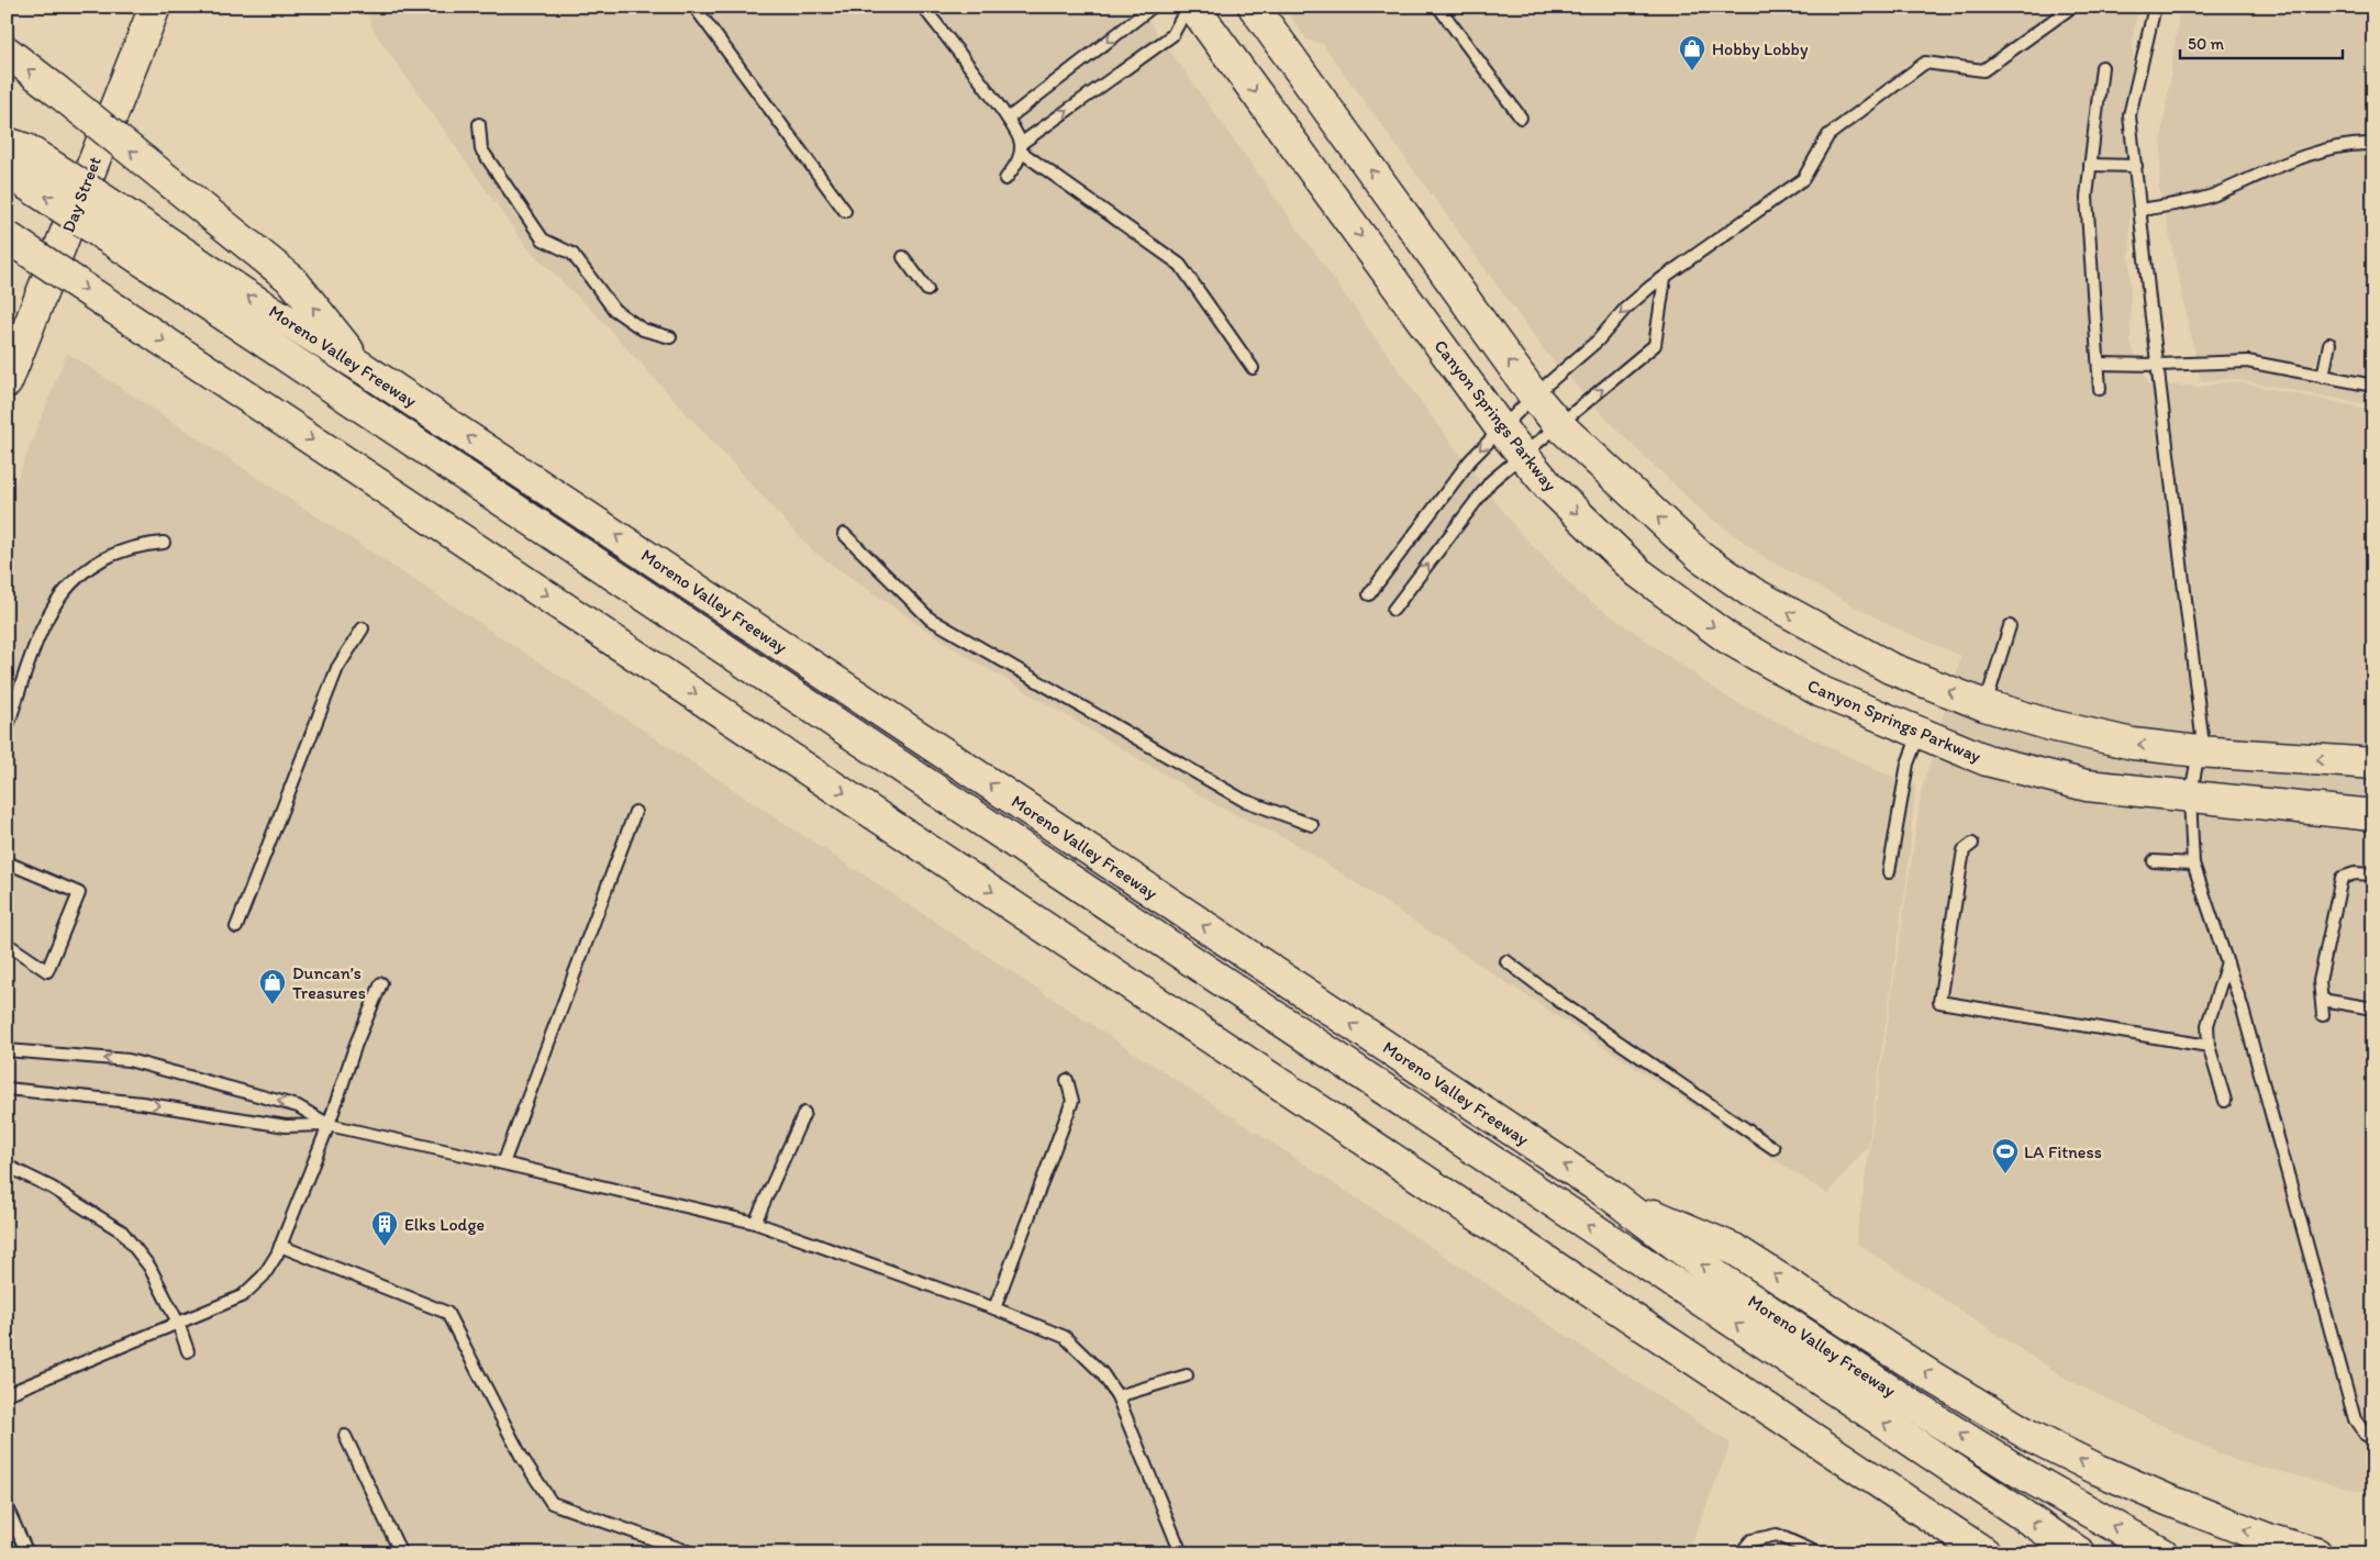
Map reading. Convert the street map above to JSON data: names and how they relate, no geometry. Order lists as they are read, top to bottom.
{
  "streets": {
    "main road": ["Day Street", "Moreno Valley Freeway", "Canyon Springs Parkway"]
  },
  "places": {
    "shop": ["Hobby Lobby", "Duncan’s Treasures"],
    "sports": ["LA Fitness"],
    "building": ["Elks Lodge"]
  },
  "scale_bar": "50 m"
}
